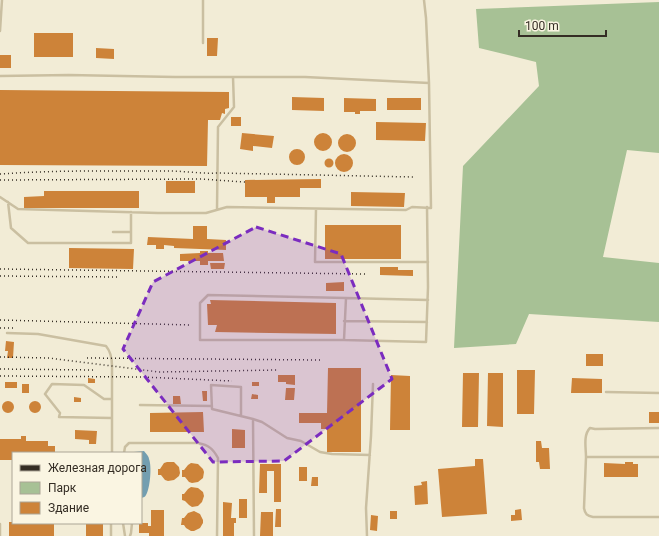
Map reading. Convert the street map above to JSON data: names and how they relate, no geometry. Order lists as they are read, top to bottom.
{
  "legend": ["Железная дорога", "Парк", "Здание"],
  "scale_bar": "100 m"
}
